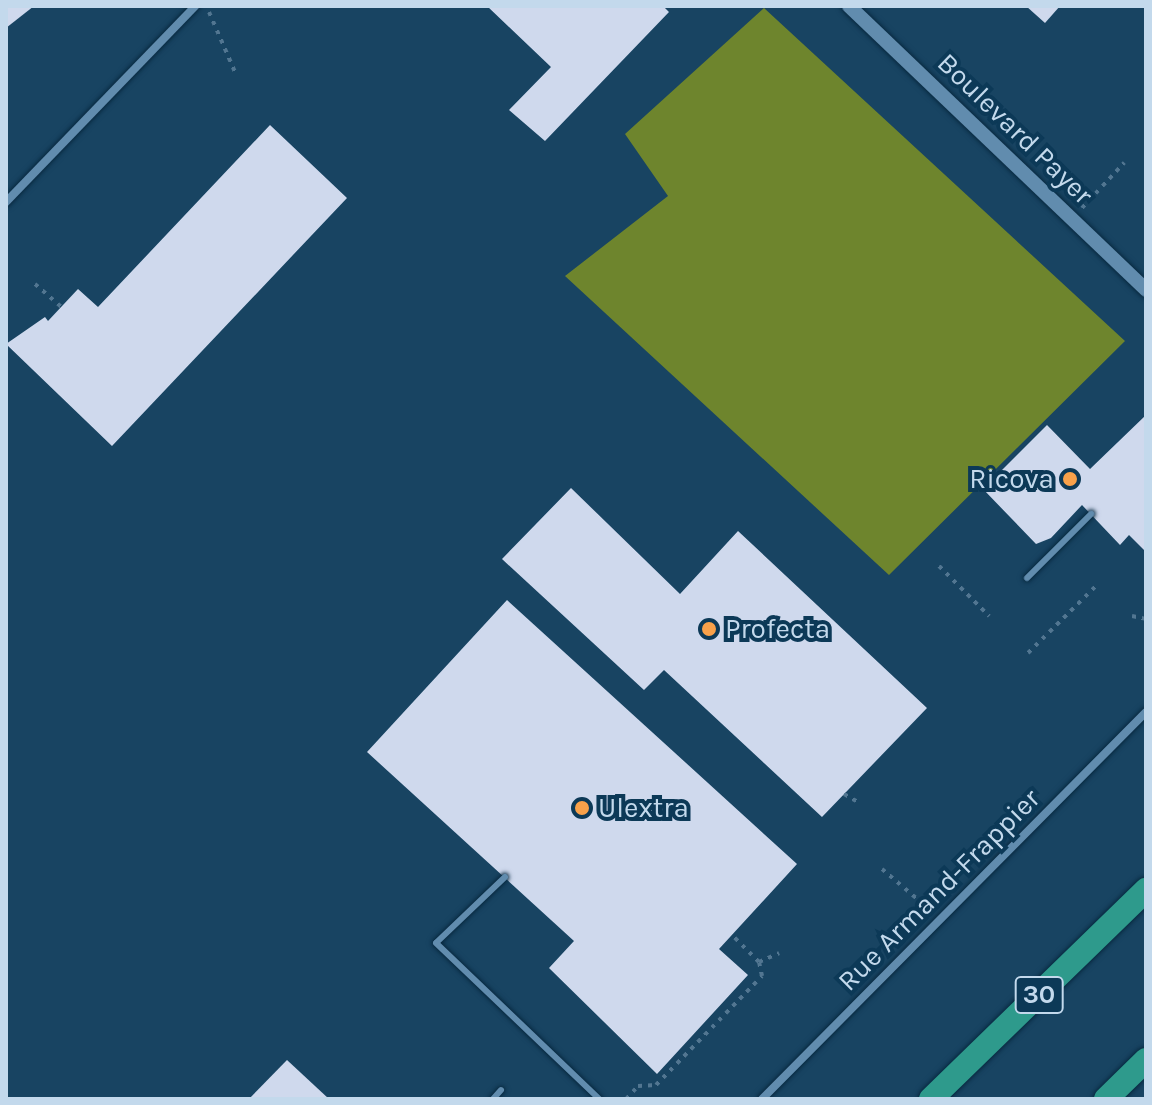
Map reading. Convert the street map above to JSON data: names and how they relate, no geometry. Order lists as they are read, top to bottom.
{
  "streets": {
    "highway": ["30"],
    "street": ["Boulevard Payer", "Rue Armand-Frappier"]
  },
  "places": ["Ricova", "Profecta", "Ulextra"]
}
